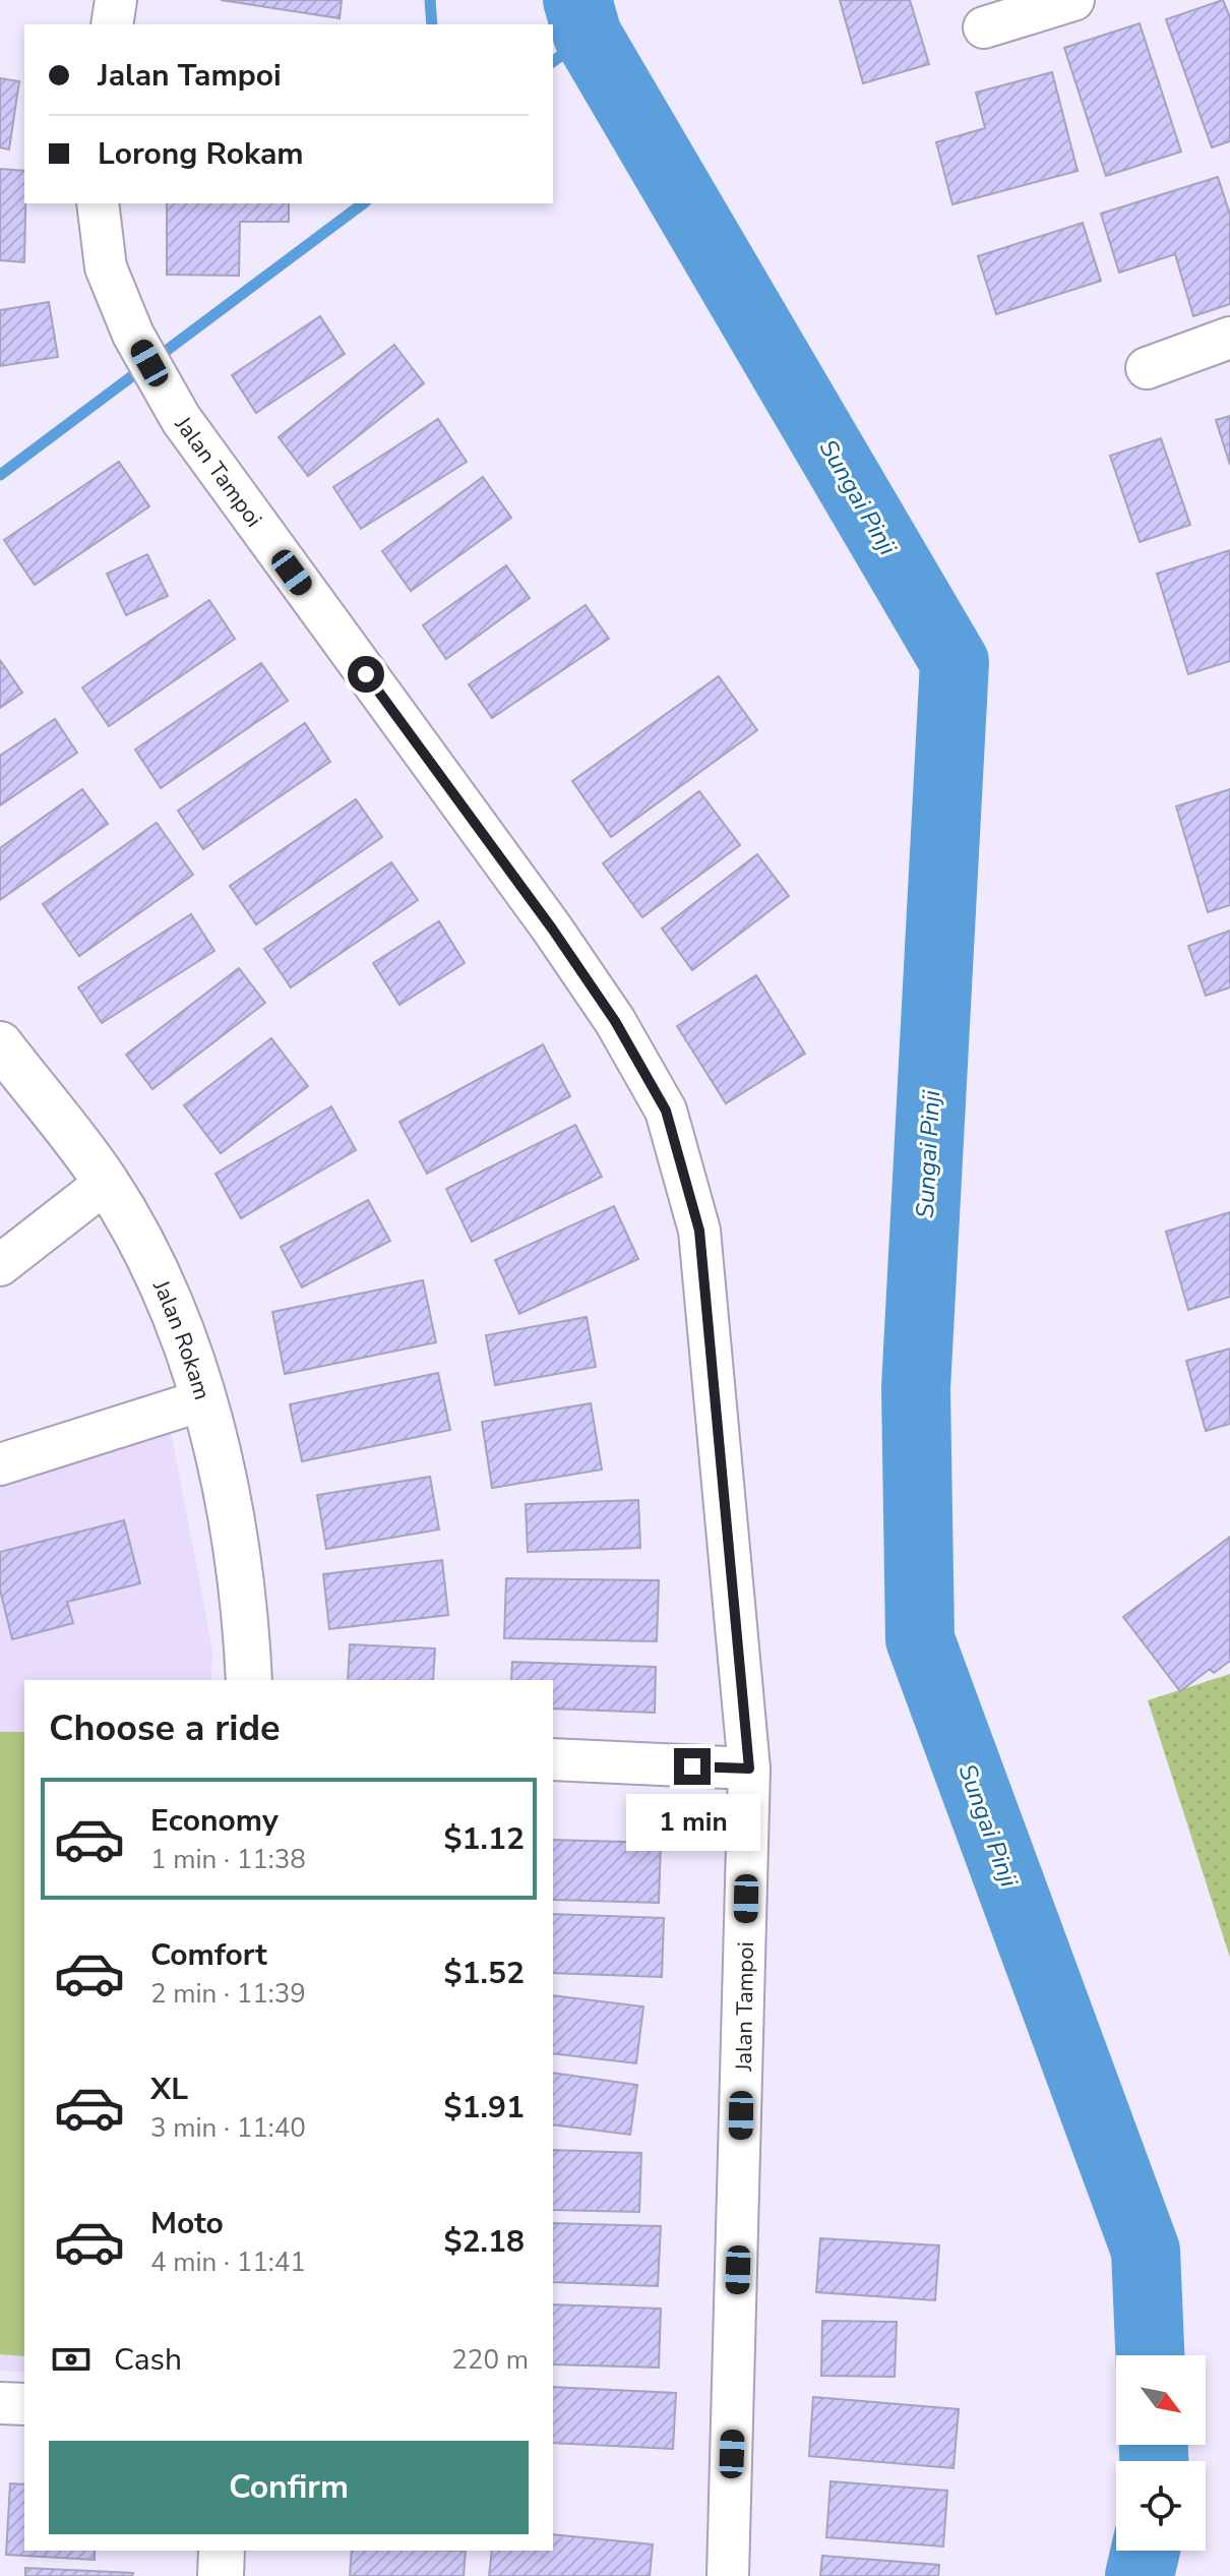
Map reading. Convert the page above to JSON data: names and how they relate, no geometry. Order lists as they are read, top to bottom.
{
  "streets": {
    "main road": ["Jalan Rokam"],
    "street": ["Jalan Tampoi"]
  },
  "water": ["Sungai Pinji"],
  "north": "bottom right",
  "page": {
    "banner": ["Jalan Tampoi", "Lorong Rokam"],
    "heading": "Choose a ride",
    "list": [
      {
        "name": "Economy",
        "note": "1 min · 11:38",
        "value": "$1.12"
      },
      {
        "name": "Comfort",
        "note": "2 min · 11:39",
        "value": "$1.52"
      },
      {
        "name": "XL",
        "note": "3 min · 11:40",
        "value": "$1.91"
      },
      {
        "name": "Moto",
        "note": "4 min · 11:41",
        "value": "$2.18"
      }
    ],
    "bubble": "1 min",
    "pay": ["Cash", "220 m"],
    "buttons": "Confirm"
  }
}
